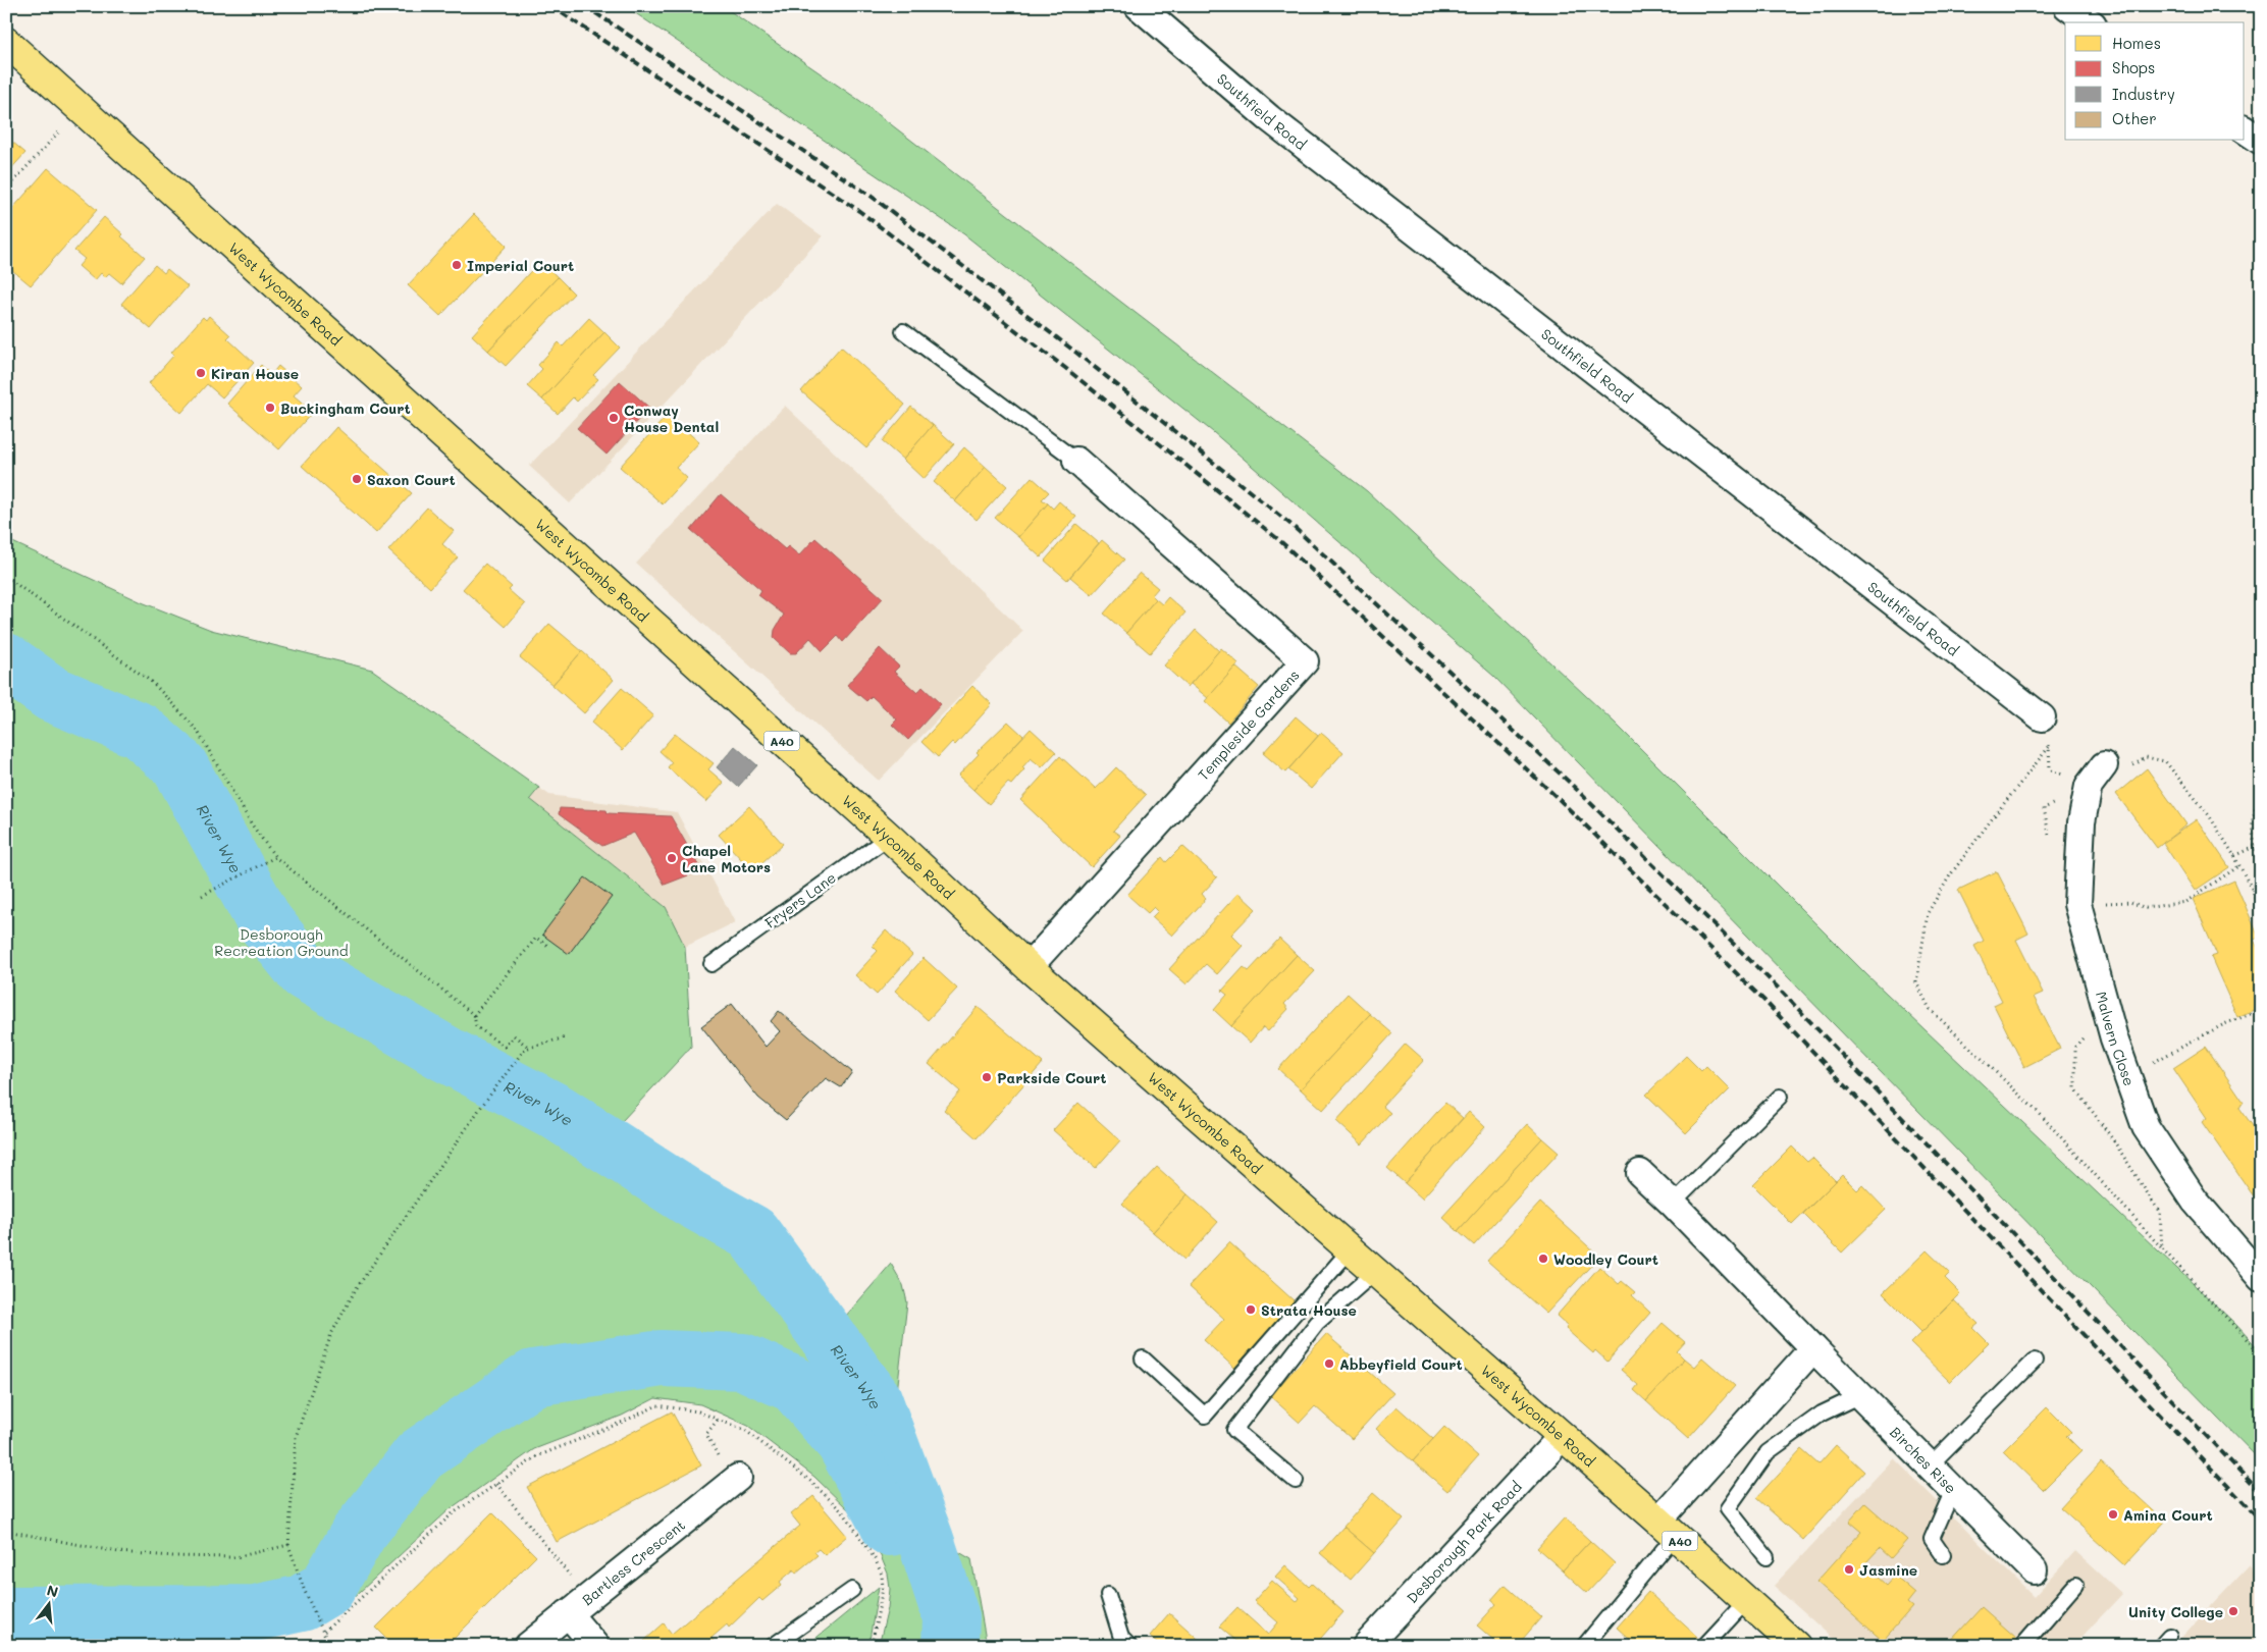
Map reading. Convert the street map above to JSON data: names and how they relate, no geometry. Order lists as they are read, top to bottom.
{
  "streets": {
    "main road": ["West Wycombe Road", "A40"],
    "street": [
      "Southfield Road",
      "Templeside Gardens",
      "Malvern Close",
      "Birches Rise",
      "Desborough Park Road",
      "Bartless Crescent"
    ],
    "lane": ["Fryers Lane"]
  },
  "crossings": [
    ["West Wycombe Road", "Templeside Gardens"],
    ["West Wycombe Road", "Fryers Lane"],
    ["West Wycombe Road", "Desborough Park Road"]
  ],
  "water": ["River Wye"],
  "parks": ["Desborough Recreation Ground"],
  "places": [
    "Imperial Court",
    "Kiran House",
    "Buckingham Court",
    "Conway House Dental",
    "Saxon Court",
    "Chapel Lane Motors",
    "Parkside Court",
    "Woodley Court",
    "Strata House",
    "Abbeyfield Court",
    "Amina Court",
    "Jasmine",
    "Unity College"
  ],
  "legend": [
    "Homes",
    "Shops",
    "Industry",
    "Other"
  ],
  "north": "top"
}
